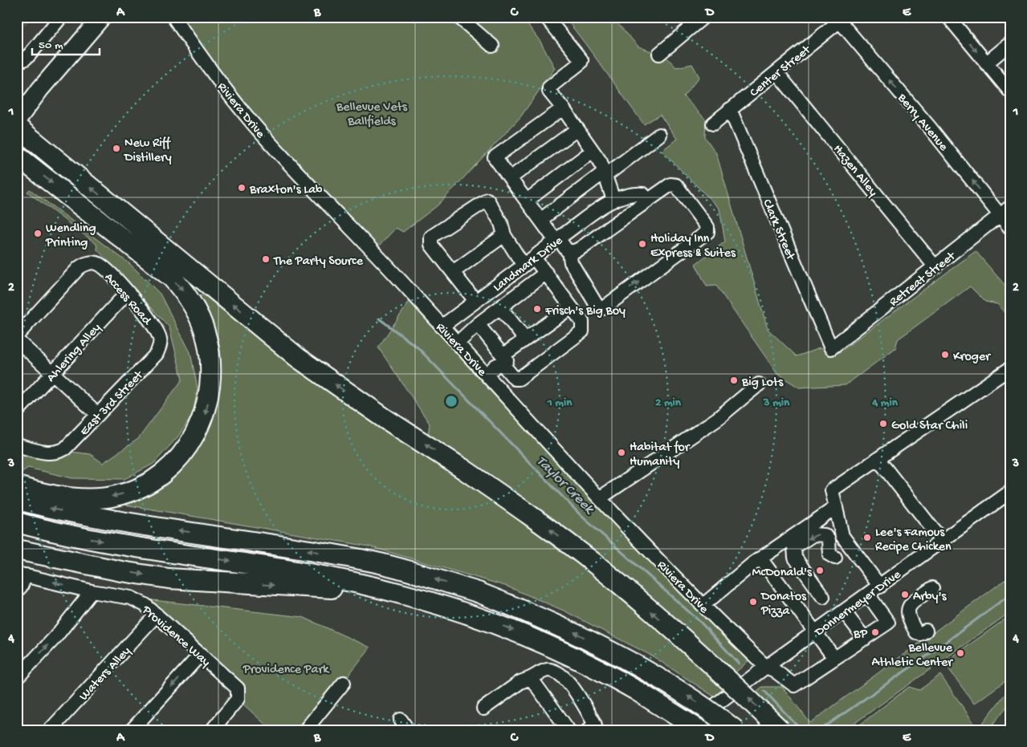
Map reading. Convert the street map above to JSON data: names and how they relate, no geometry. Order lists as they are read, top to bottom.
{
  "streets": {
    "street": [
      "Center Street",
      "Riviera Drive",
      "Berry Avenue",
      "Hazen Alley",
      "Clark Street",
      "Landmark Drive",
      "Retreat Street",
      "Access Road",
      "Ahlering Alley",
      "East 3rd Street",
      "Donnermeyer Drive",
      "Providence Way",
      "Waters Alley"
    ]
  },
  "crossings": [
    ["Center Street", "Berry Avenue"],
    ["Center Street", "Hazen Alley"],
    ["Center Street", "Clark Street"],
    ["Riviera Drive", "Landmark Drive"],
    ["Riviera Drive", "Donnermeyer Drive"],
    ["Berry Avenue", "Retreat Street"],
    ["Hazen Alley", "Retreat Street"],
    ["Clark Street", "Retreat Street"],
    ["Access Road", "Ahlering Alley"],
    ["Access Road", "East 3rd Street"],
    ["Providence Way", "Waters Alley"]
  ],
  "water": ["Taylor Creek"],
  "parks": ["Bellevue Vets Ballfields", "Providence Park"],
  "places": [
    "New Riff Distillery",
    "Braxton's Lab",
    "Wendling Printing",
    "Holiday Inn Express & Suites",
    "The Party Source",
    "Frisch's Big Boy",
    "Kroger",
    "Big Lots",
    "Gold Star Chili",
    "Habitat for Humanity",
    "Lee's Famous Recipe Chicken",
    "McDonald's",
    "Arby's",
    "Donatos Pizza",
    "BP",
    "Bellevue Athletic Center"
  ],
  "scale_bar": "50 m",
  "grid": {
    "columns": [
      "A",
      "B",
      "C",
      "D",
      "E"
    ],
    "rows": [
      "1",
      "2",
      "3",
      "4"
    ]
  },
  "rings": [
    "1 min",
    "2 min",
    "3 min",
    "4 min"
  ]
}
